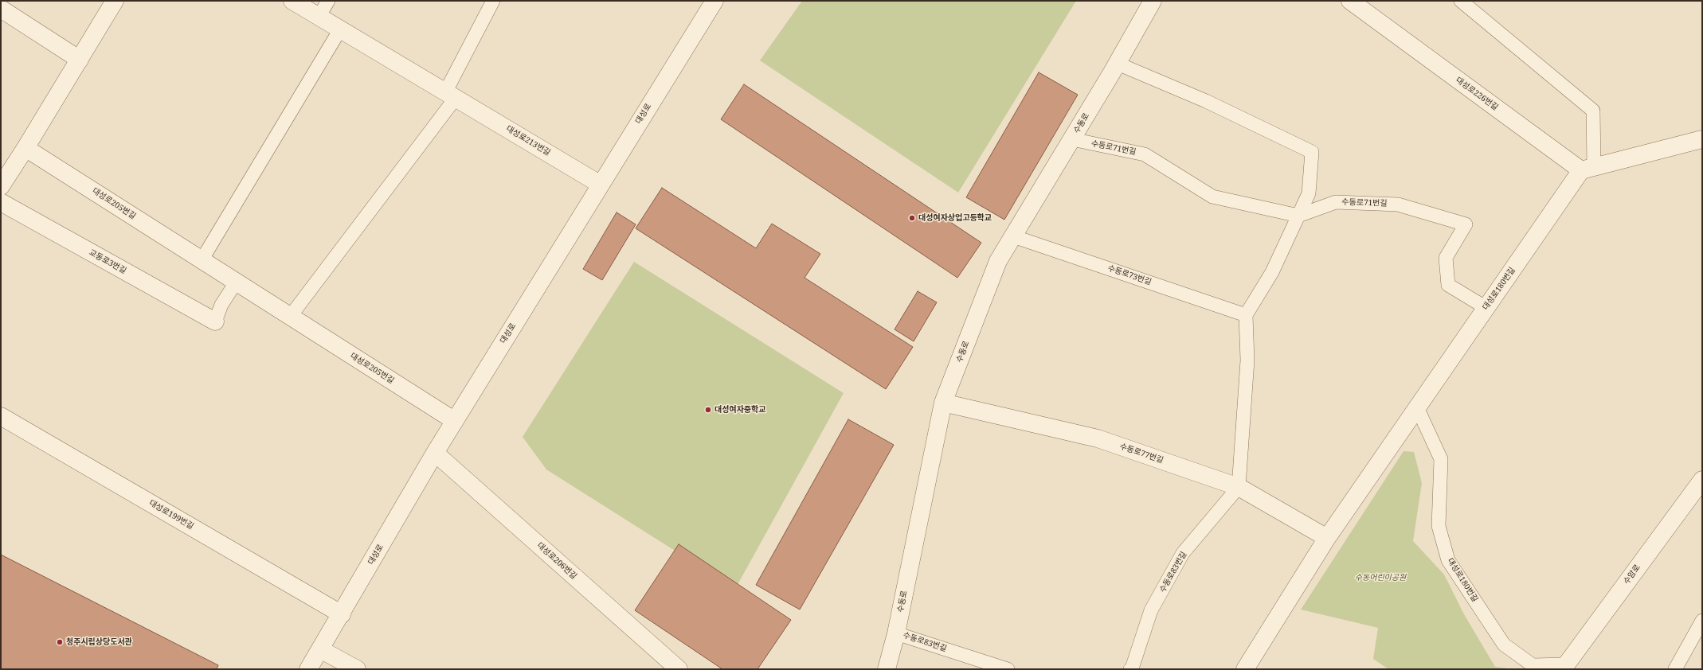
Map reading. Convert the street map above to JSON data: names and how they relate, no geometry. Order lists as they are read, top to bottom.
{
  "streets": {
    "street": [
      "대성로226번길",
      "대성로",
      "수동로",
      "대성로213번길",
      "대성로205번길",
      "교동로3번길",
      "대성로180번길",
      "수동로77번길",
      "대성로199번길",
      "대성로206번길",
      "수암로"
    ],
    "lane": ["수동로71번길", "수동로73번길", "수동로83번길"]
  },
  "crossings": [
    ["대성로226번길", "대성로180번길"],
    ["대성로", "대성로213번길"],
    ["대성로", "대성로205번길"],
    ["대성로", "대성로199번길"],
    ["대성로", "대성로206번길"],
    ["수동로", "수동로71번길"],
    ["수동로", "수동로73번길"],
    ["수동로", "수동로77번길"],
    ["수동로", "수동로83번길"],
    ["수동로71번길", "대성로180번길"],
    ["대성로180번길", "수동로77번길"],
    ["대성로180번길", "수암로"],
    ["수동로77번길", "수동로83번길"]
  ],
  "parks": ["수동어린이공원"],
  "places": ["대성여자상업고등학교", "대성여자중학교", "청주시립상당도서관"]
}
